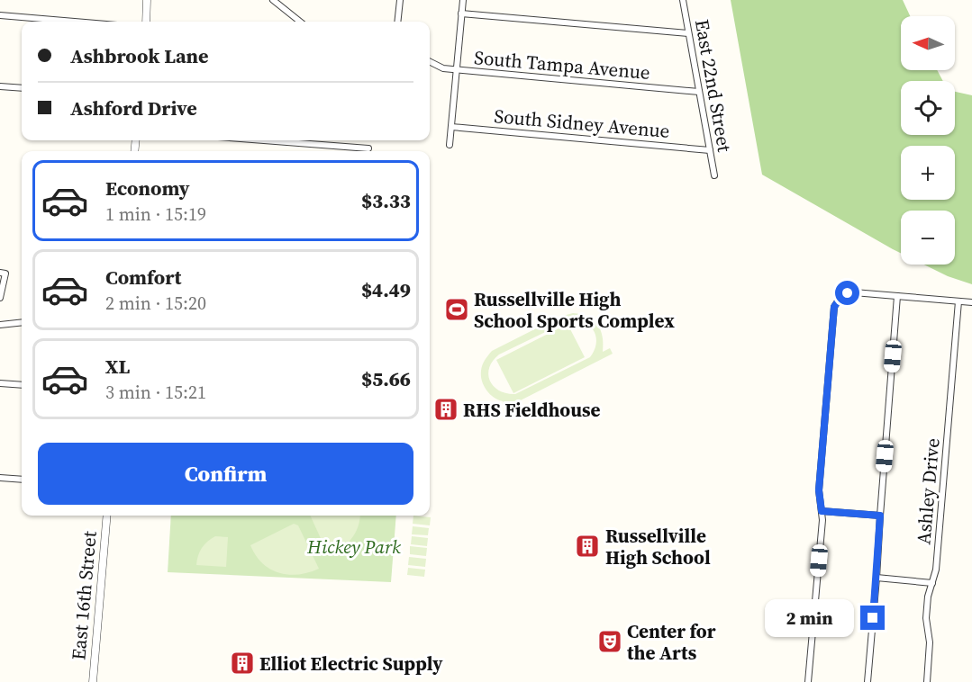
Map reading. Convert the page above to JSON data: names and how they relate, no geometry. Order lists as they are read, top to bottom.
{
  "streets": {
    "street": [
      "South Tampa Avenue",
      "East 22nd Street",
      "South Sidney Avenue",
      "Ashley Drive",
      "East 16th Street"
    ]
  },
  "crossings": [
    ["South Tampa Avenue", "East 22nd Street"],
    ["East 22nd Street", "South Sidney Avenue"]
  ],
  "parks": ["Hickey Park"],
  "places": {
    "sports": ["Russellville High School Sports Complex"],
    "building": ["RHS Fieldhouse", "Russellville High School", "Elliot Electric Supply"],
    "theatre": ["Center for the Arts"]
  },
  "north": "left",
  "page": {
    "map_buttons": ["+", "−"],
    "banner": ["Ashbrook Lane", "Ashford Drive"],
    "list": [
      {
        "name": "Economy",
        "note": "1 min · 15:19",
        "value": "$3.33"
      },
      {
        "name": "Comfort",
        "note": "2 min · 15:20",
        "value": "$4.49"
      },
      {
        "name": "XL",
        "note": "3 min · 15:21",
        "value": "$5.66"
      }
    ],
    "buttons": "Confirm",
    "bubble": "2 min"
  }
}
